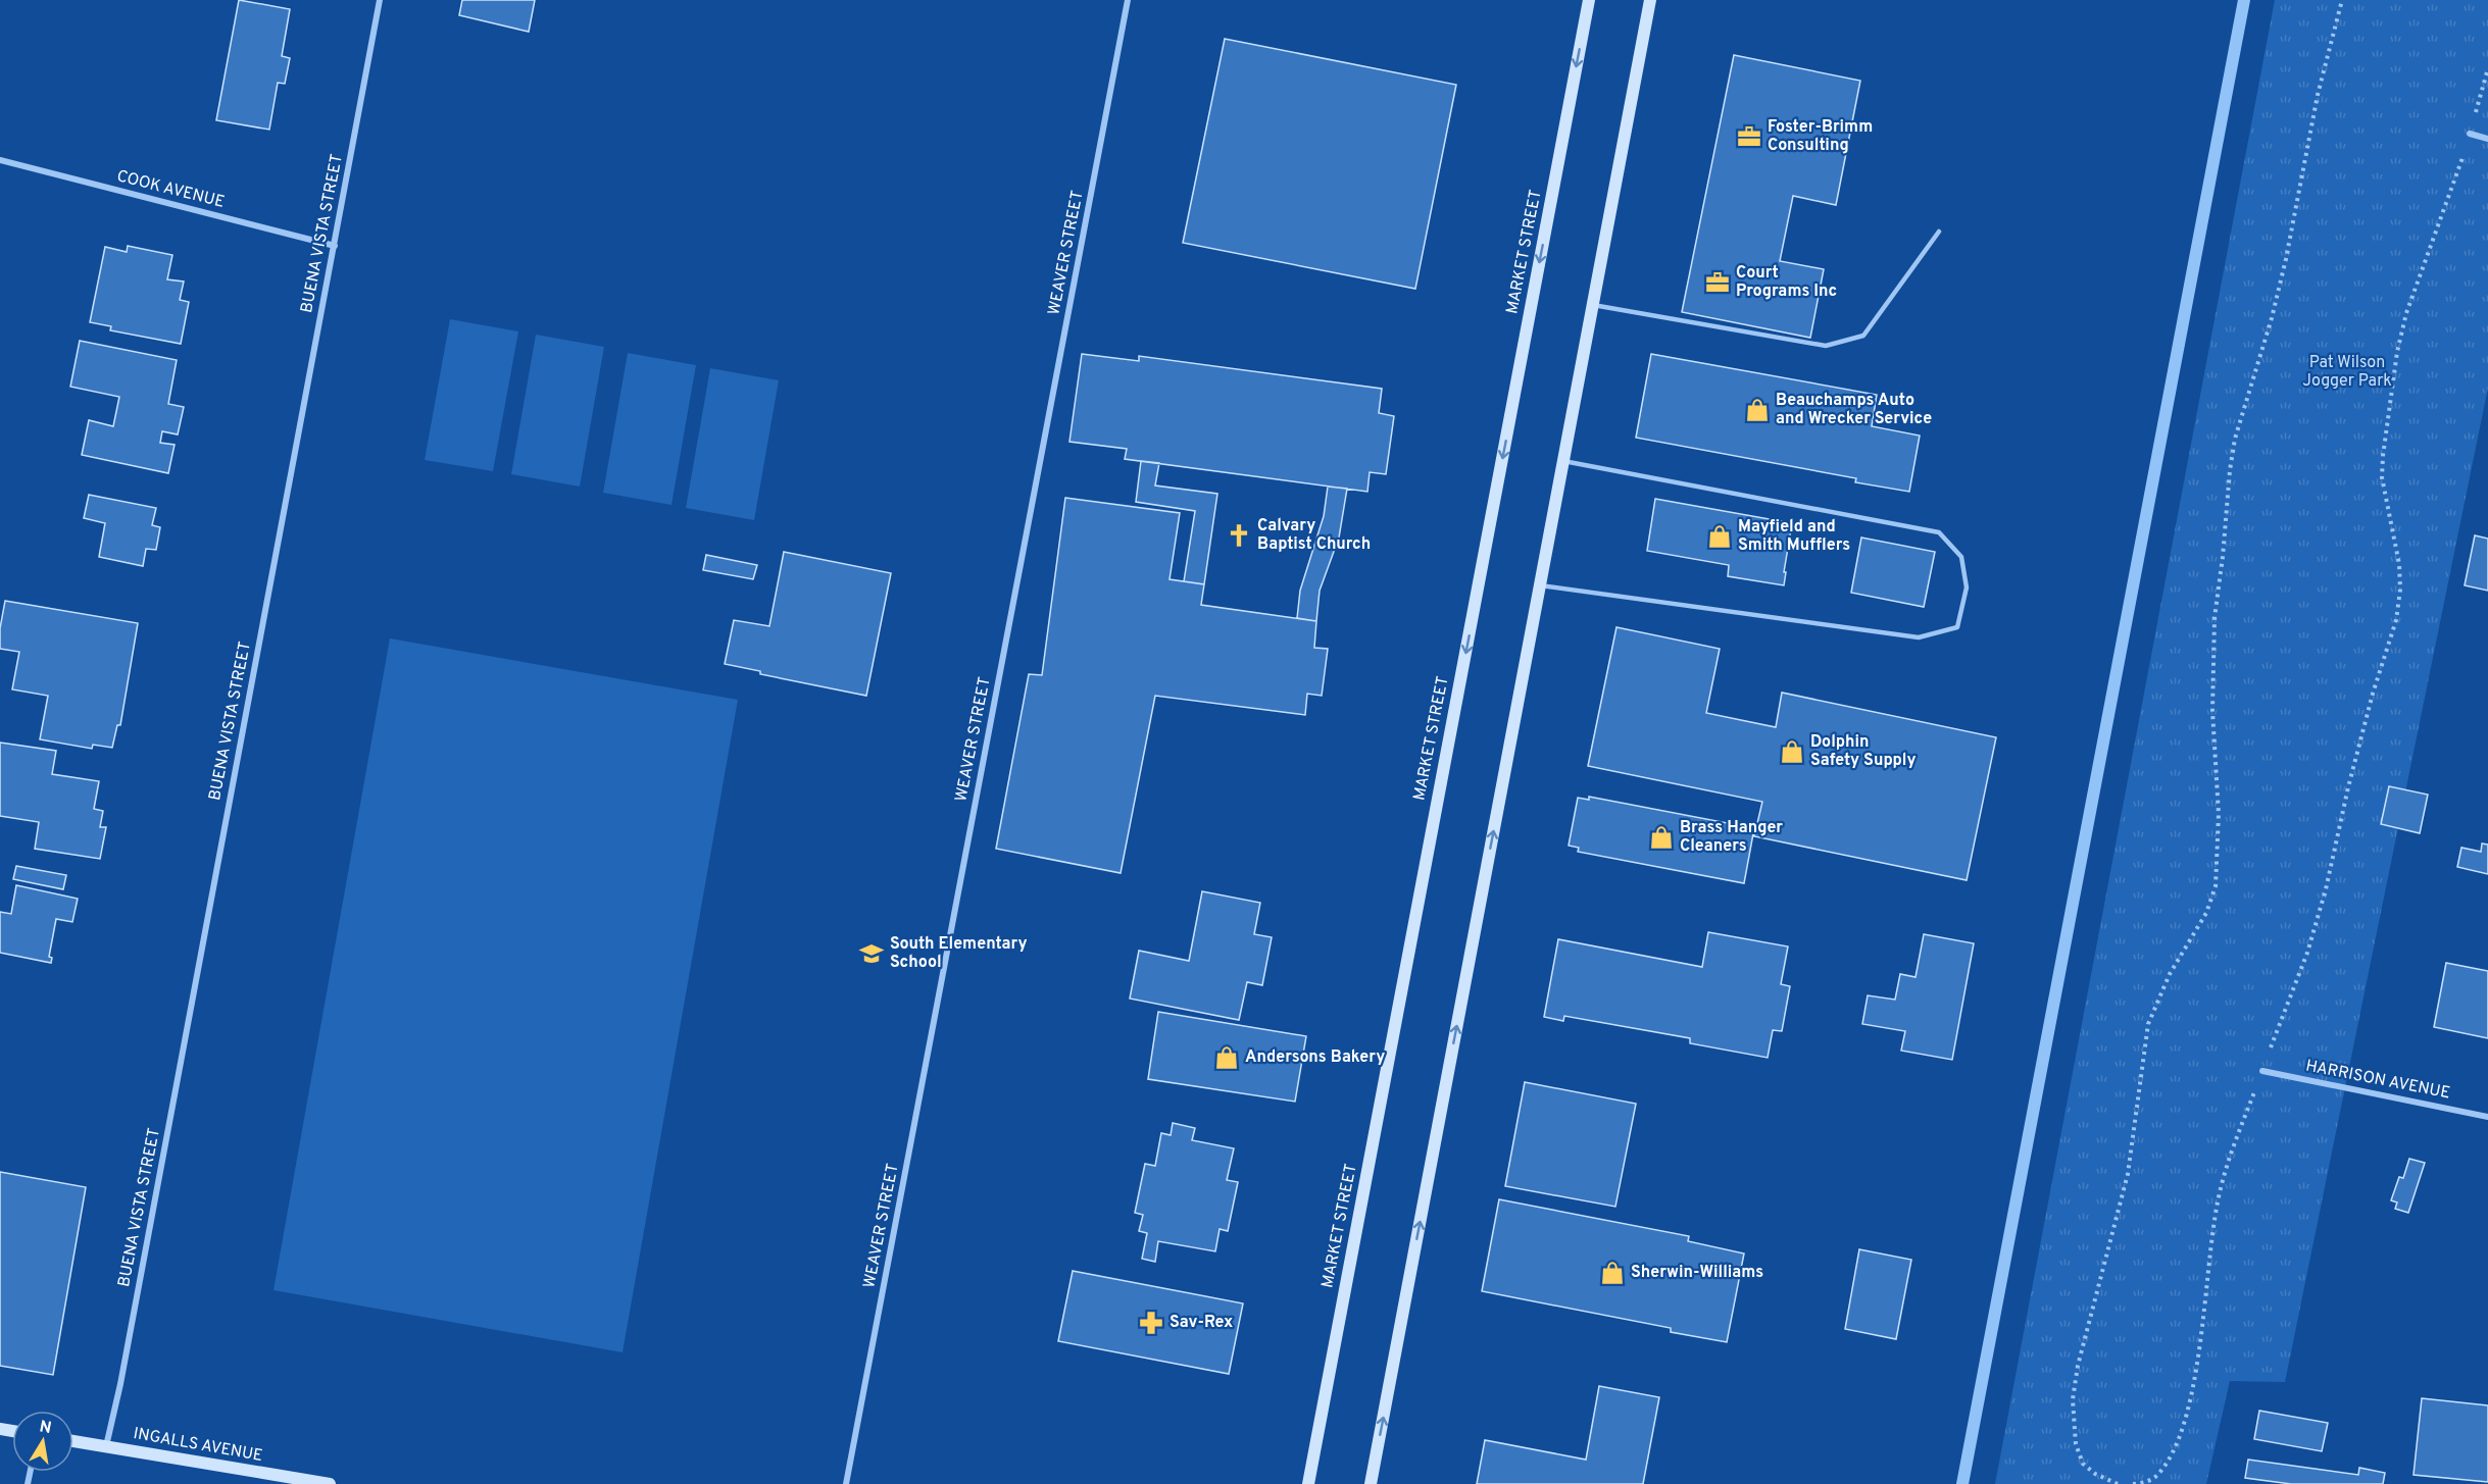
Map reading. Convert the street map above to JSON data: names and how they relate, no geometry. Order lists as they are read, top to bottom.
{
  "streets": {
    "main road": ["MARKET STREET", "INGALLS AVENUE"],
    "street": [
      "COOK AVENUE",
      "BUENA VISTA STREET",
      "WEAVER STREET",
      "HARRISON AVENUE"
    ]
  },
  "crossings": [
    ["COOK AVENUE", "BUENA VISTA STREET"],
    ["BUENA VISTA STREET", "INGALLS AVENUE"]
  ],
  "parks": ["Pat Wilson Jogger Park"],
  "places": {
    "office": ["Foster-Brimm Consulting", "Court Programs Inc"],
    "shop": [
      "Beauchamps Auto and Wrecker Service",
      "Mayfield and Smith Mufflers",
      "Dolphin Safety Supply",
      "Brass Hanger Cleaners",
      "Andersons Bakery",
      "Sherwin-Williams"
    ],
    "church": ["Calvary Baptist Church"],
    "school or university": ["South Elementary School"],
    "pharmacy": ["Sav-Rex"]
  },
  "north": "top"
}
